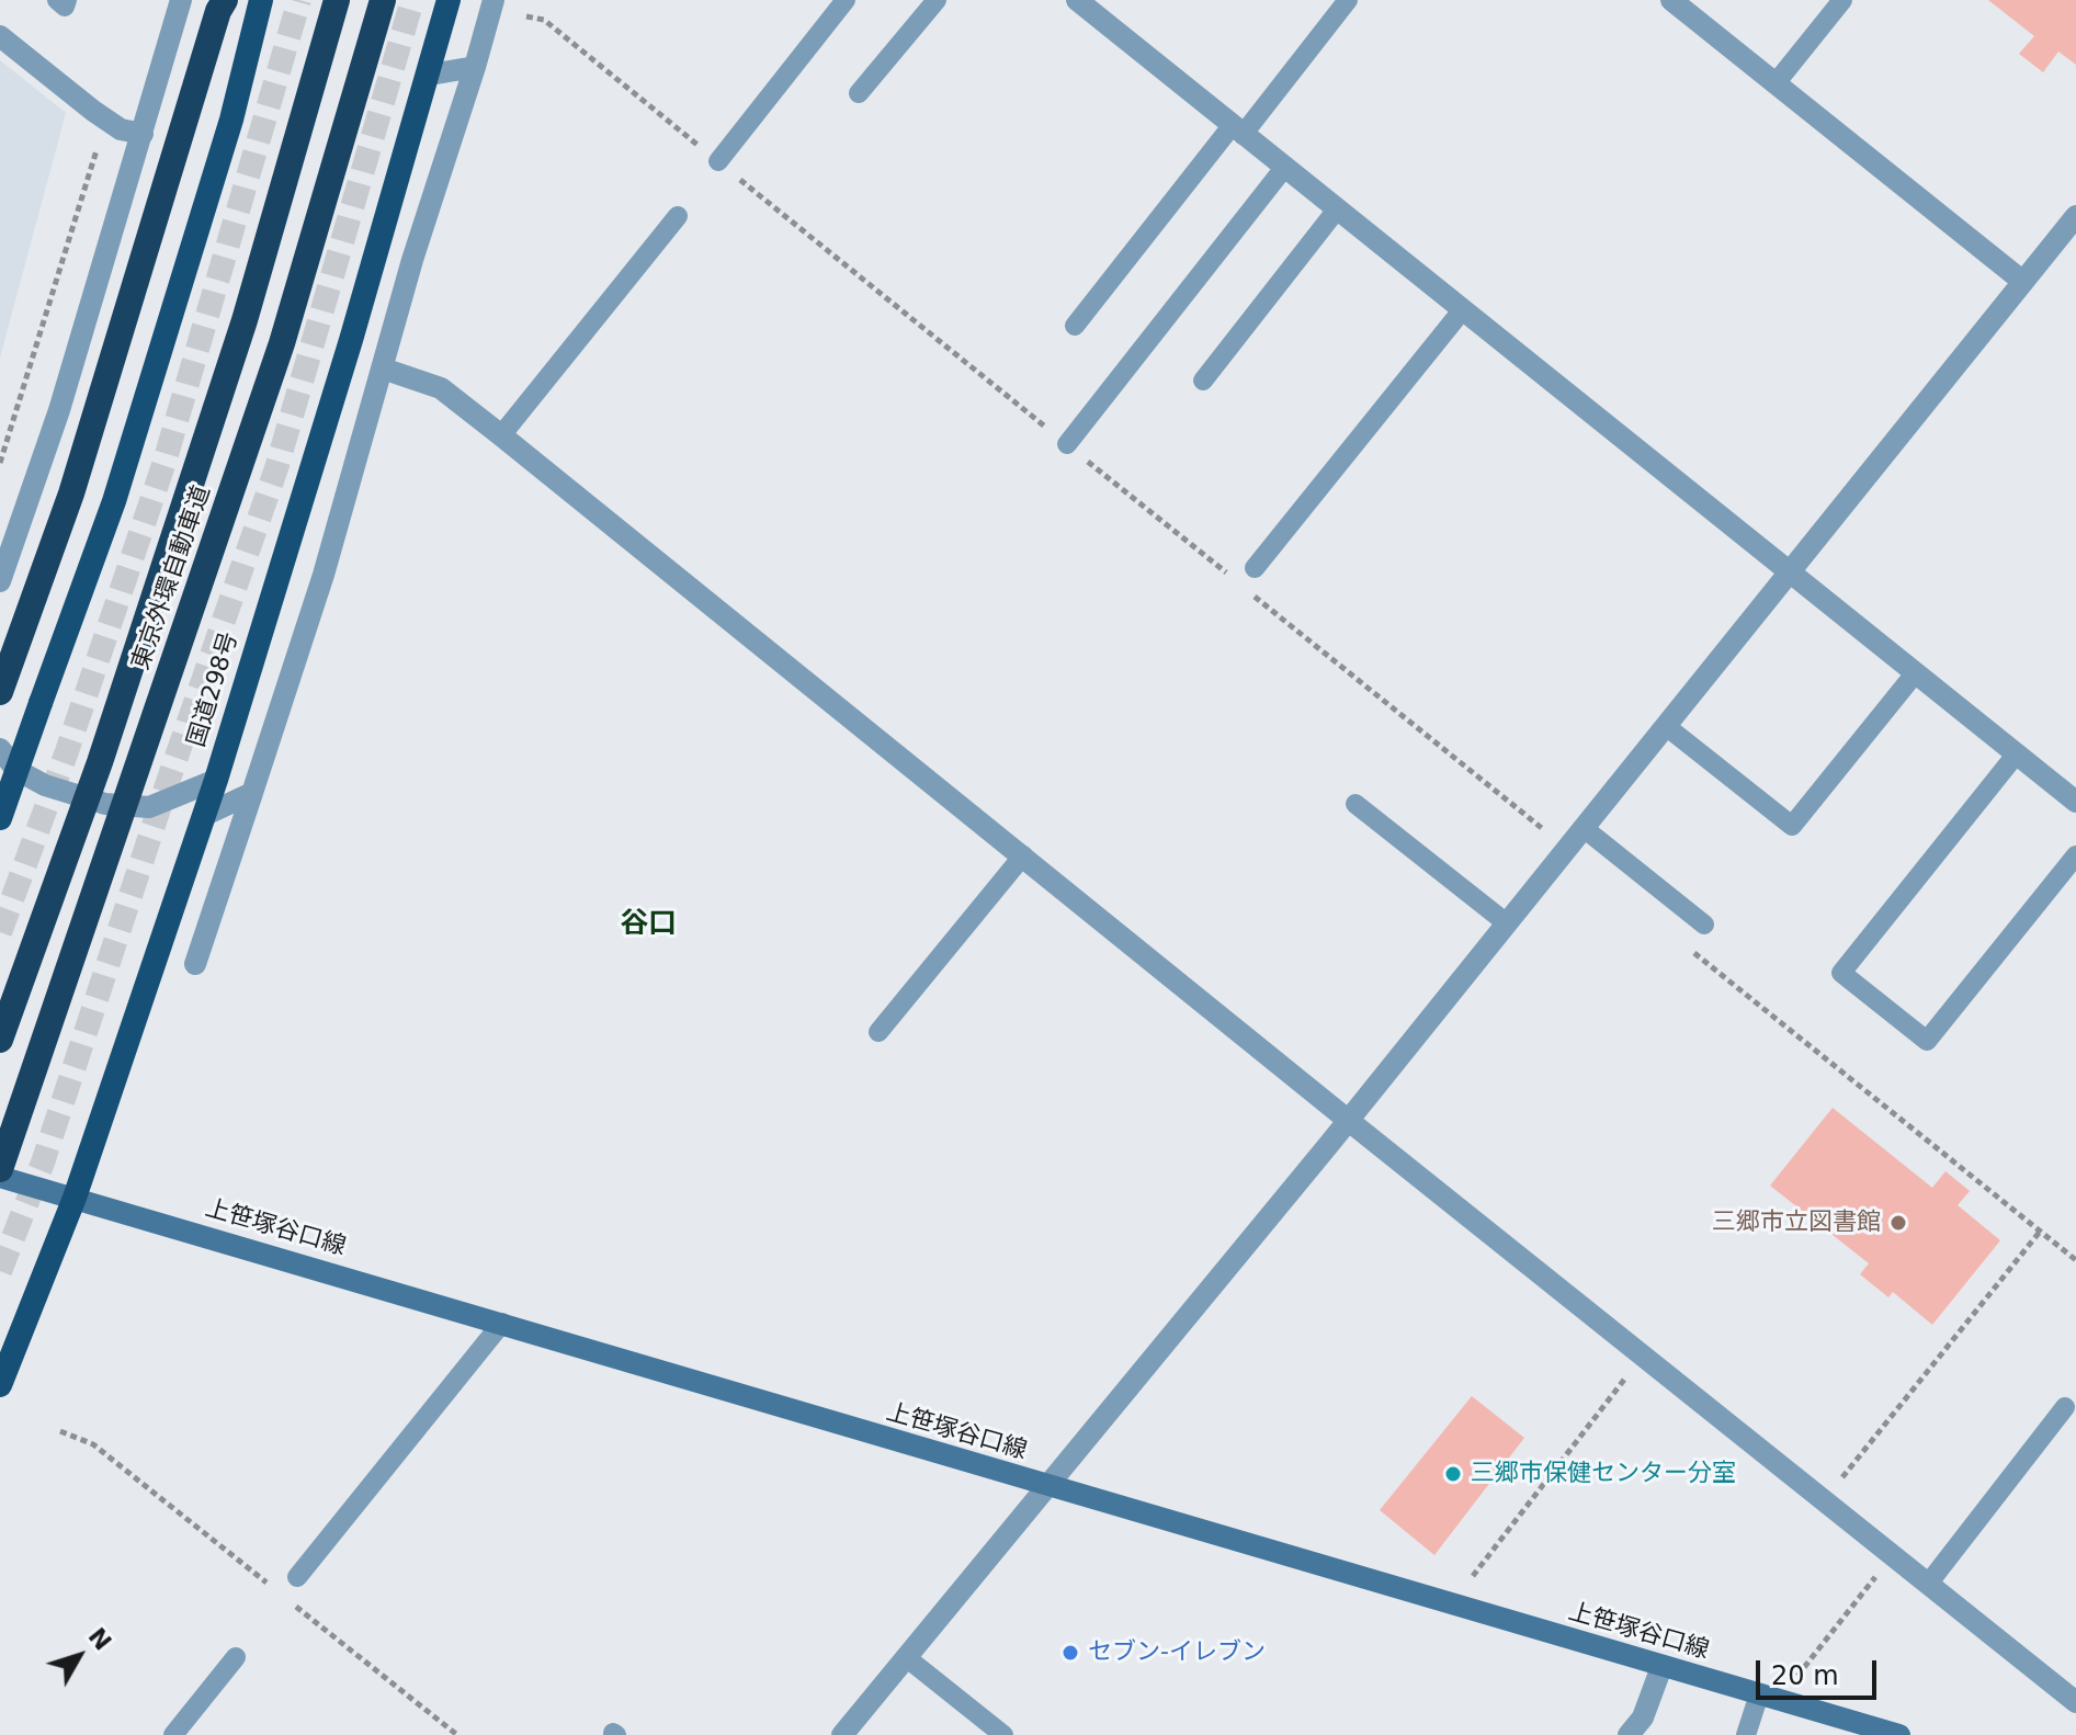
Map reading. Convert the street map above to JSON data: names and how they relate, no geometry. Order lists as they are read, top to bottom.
{
  "streets": {
    "highway": ["東京外環自動車道", "国道298号"],
    "main road": ["上笹塚谷口線"]
  },
  "crossings": [
    ["国道298号", "上笹塚谷口線"]
  ],
  "districts": ["谷口"],
  "places": ["三郷市立図書館", "三郷市保健センター分室", "セブン-イレブン"],
  "scale_bar": "20 m",
  "north": "top right"
}
